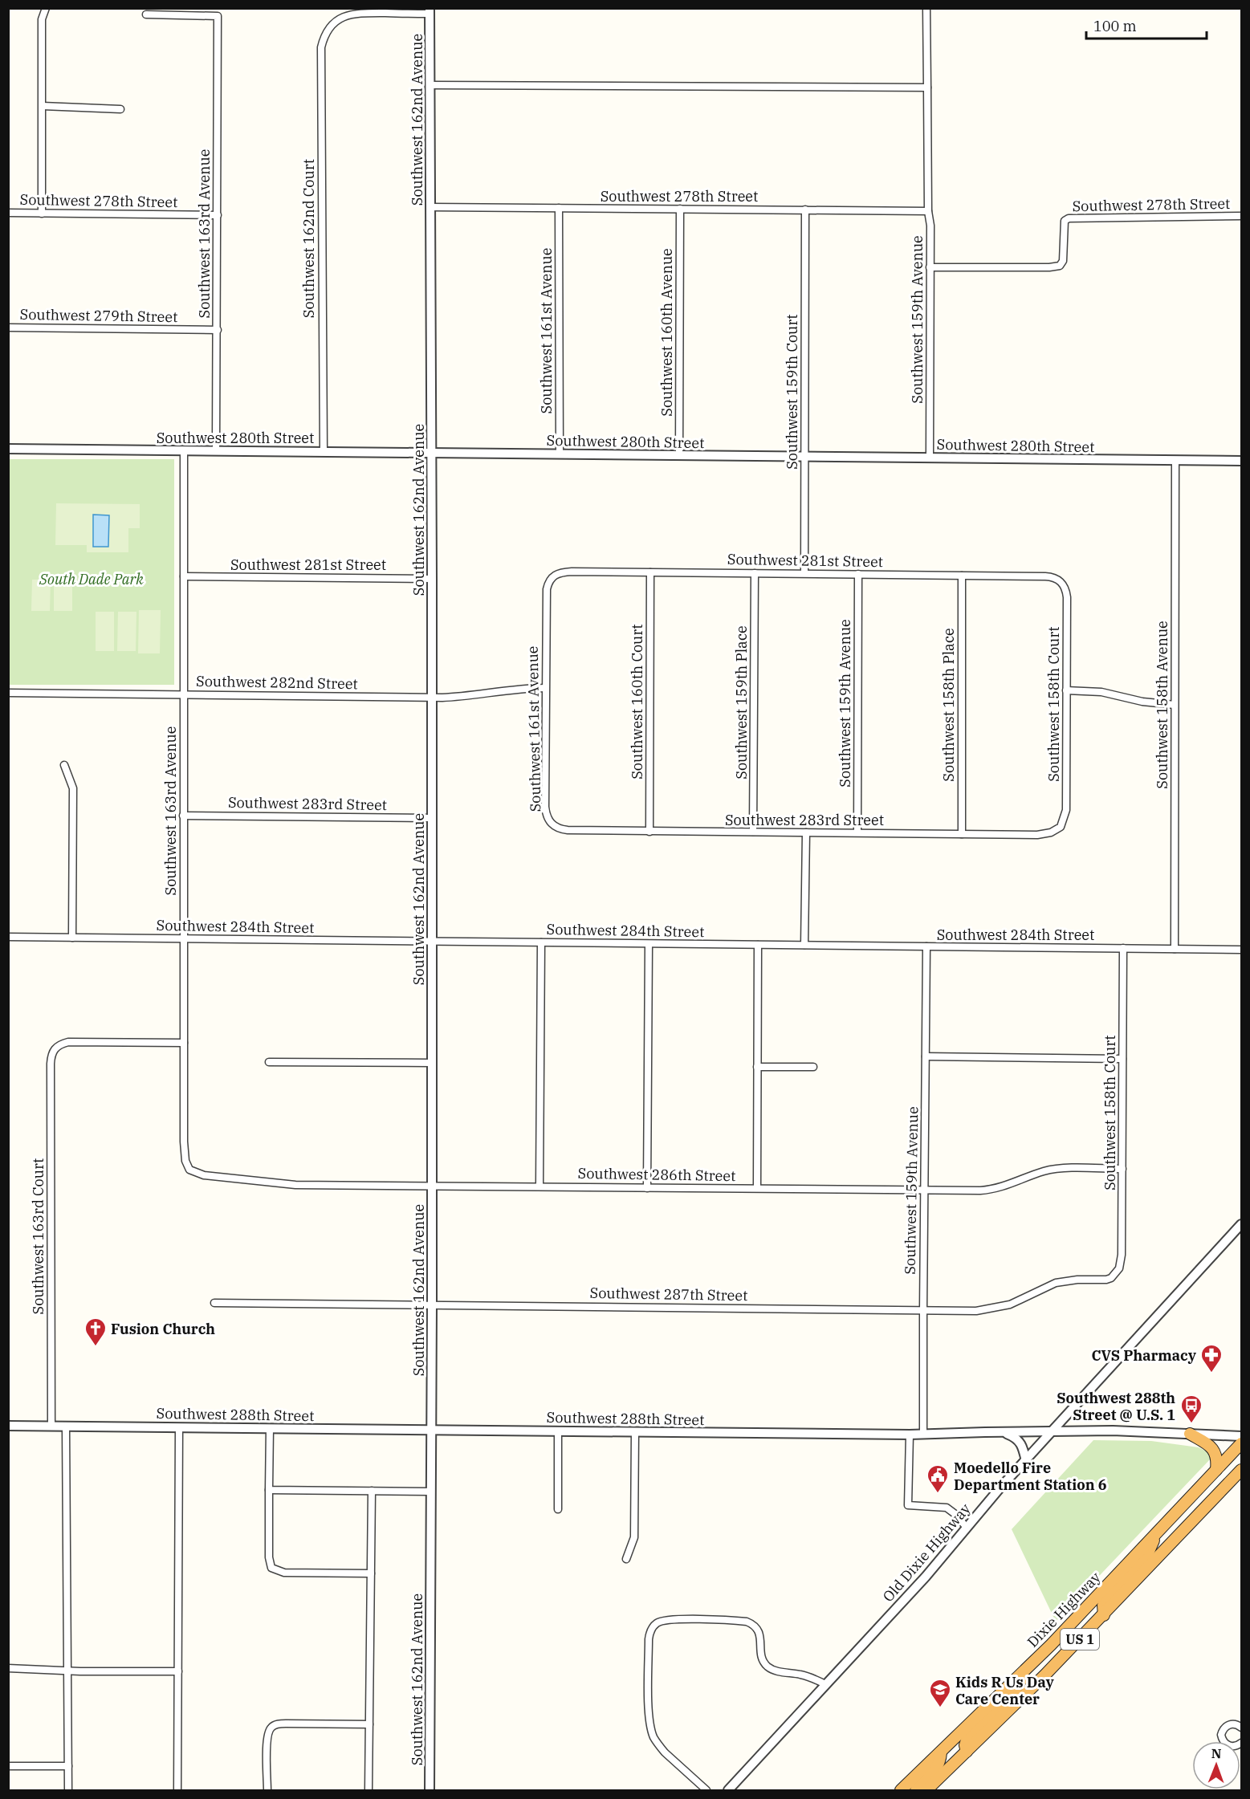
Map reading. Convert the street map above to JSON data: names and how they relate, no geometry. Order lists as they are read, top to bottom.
{
  "streets": {
    "highway": ["Dixie Highway", "US 1"],
    "street": [
      "Southwest 162nd Avenue",
      "Southwest 278th Street",
      "Southwest 163rd Avenue",
      "Southwest 162nd Court",
      "Southwest 279th Street",
      "Southwest 159th Avenue",
      "Southwest 161st Avenue",
      "Southwest 160th Avenue",
      "Southwest 159th Court",
      "Southwest 280th Street",
      "Southwest 281st Street",
      "Southwest 282nd Street",
      "Southwest 160th Court",
      "Southwest 159th Place",
      "Southwest 158th Court",
      "Southwest 158th Place",
      "Southwest 158th Avenue",
      "Southwest 283rd Street",
      "Southwest 284th Street",
      "Southwest 286th Street",
      "Southwest 163rd Court",
      "Southwest 287th Street",
      "Southwest 288th Street",
      "Old Dixie Highway"
    ]
  },
  "crossings": [
    ["Southwest 162nd Avenue", "Southwest 278th Street"],
    ["Southwest 162nd Avenue", "Southwest 162nd Court"],
    ["Southwest 162nd Avenue", "Southwest 280th Street"],
    ["Southwest 162nd Avenue", "Southwest 281st Street"],
    ["Southwest 162nd Avenue", "Southwest 282nd Street"],
    ["Southwest 162nd Avenue", "Southwest 283rd Street"],
    ["Southwest 162nd Avenue", "Southwest 284th Street"],
    ["Southwest 162nd Avenue", "Southwest 286th Street"],
    ["Southwest 162nd Avenue", "Southwest 287th Street"],
    ["Southwest 162nd Avenue", "Southwest 288th Street"],
    ["Southwest 278th Street", "Southwest 163rd Avenue"],
    ["Southwest 278th Street", "Southwest 159th Avenue"],
    ["Southwest 278th Street", "Southwest 161st Avenue"],
    ["Southwest 278th Street", "Southwest 160th Avenue"],
    ["Southwest 278th Street", "Southwest 159th Court"],
    ["Southwest 163rd Avenue", "Southwest 279th Street"],
    ["Southwest 163rd Avenue", "Southwest 280th Street"],
    ["Southwest 163rd Avenue", "Southwest 281st Street"],
    ["Southwest 163rd Avenue", "Southwest 282nd Street"],
    ["Southwest 163rd Avenue", "Southwest 283rd Street"],
    ["Southwest 163rd Avenue", "Southwest 284th Street"],
    ["Southwest 163rd Avenue", "Southwest 286th Street"],
    ["Southwest 163rd Avenue", "Southwest 163rd Court"],
    ["Southwest 162nd Court", "Southwest 280th Street"],
    ["Southwest 159th Avenue", "Southwest 280th Street"],
    ["Southwest 159th Avenue", "Southwest 281st Street"],
    ["Southwest 159th Avenue", "Southwest 283rd Street"],
    ["Southwest 159th Avenue", "Southwest 284th Street"],
    ["Southwest 159th Avenue", "Southwest 286th Street"],
    ["Southwest 159th Avenue", "Southwest 287th Street"],
    ["Southwest 159th Avenue", "Southwest 288th Street"],
    ["Southwest 161st Avenue", "Southwest 280th Street"],
    ["Southwest 161st Avenue", "Southwest 281st Street"],
    ["Southwest 161st Avenue", "Southwest 282nd Street"],
    ["Southwest 161st Avenue", "Southwest 283rd Street"],
    ["Southwest 160th Avenue", "Southwest 280th Street"],
    ["Southwest 159th Court", "Southwest 280th Street"],
    ["Southwest 159th Court", "Southwest 281st Street"],
    ["Southwest 280th Street", "Southwest 158th Avenue"],
    ["Southwest 281st Street", "Southwest 160th Court"],
    ["Southwest 281st Street", "Southwest 159th Place"],
    ["Southwest 281st Street", "Southwest 158th Court"],
    ["Southwest 281st Street", "Southwest 158th Place"],
    ["Southwest 160th Court", "Southwest 283rd Street"],
    ["Southwest 159th Place", "Southwest 283rd Street"],
    ["Southwest 158th Court", "Southwest 283rd Street"],
    ["Southwest 158th Court", "Southwest 284th Street"],
    ["Southwest 158th Court", "Southwest 286th Street"],
    ["Southwest 158th Court", "Southwest 287th Street"],
    ["Southwest 158th Place", "Southwest 283rd Street"],
    ["Southwest 158th Avenue", "Southwest 284th Street"],
    ["Southwest 163rd Court", "Southwest 288th Street"],
    ["Southwest 288th Street", "Old Dixie Highway"]
  ],
  "parks": ["South Dade Park"],
  "places": {
    "church": ["Fusion Church"],
    "pharmacy": ["CVS Pharmacy"],
    "bus stop": ["Southwest 288th Street @ U.S. 1"],
    "public building": ["Moedello Fire Department Station 6"],
    "school or university": ["Kids R Us Day Care Center"]
  },
  "scale_bar": "100 m",
  "north": "top"
}
